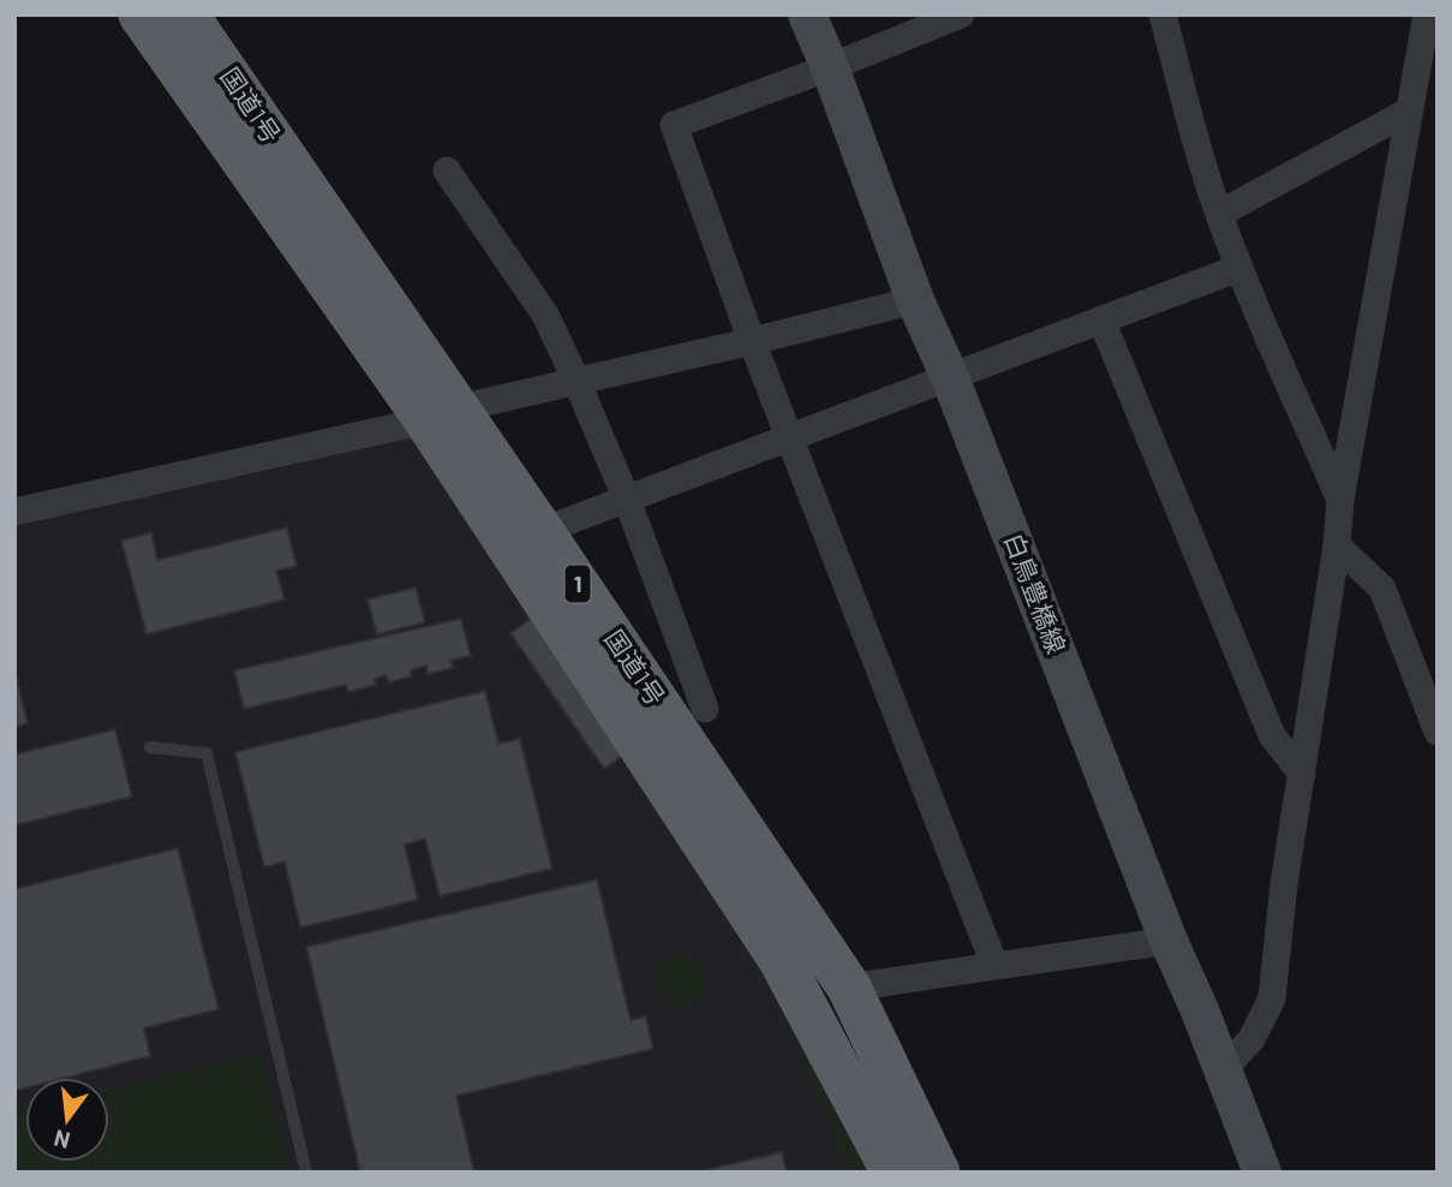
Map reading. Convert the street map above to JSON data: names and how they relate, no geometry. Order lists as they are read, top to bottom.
{
  "streets": {
    "highway": ["国道1号", "1"],
    "main road": ["白鳥豊橋線"]
  },
  "north": "bottom"
}
